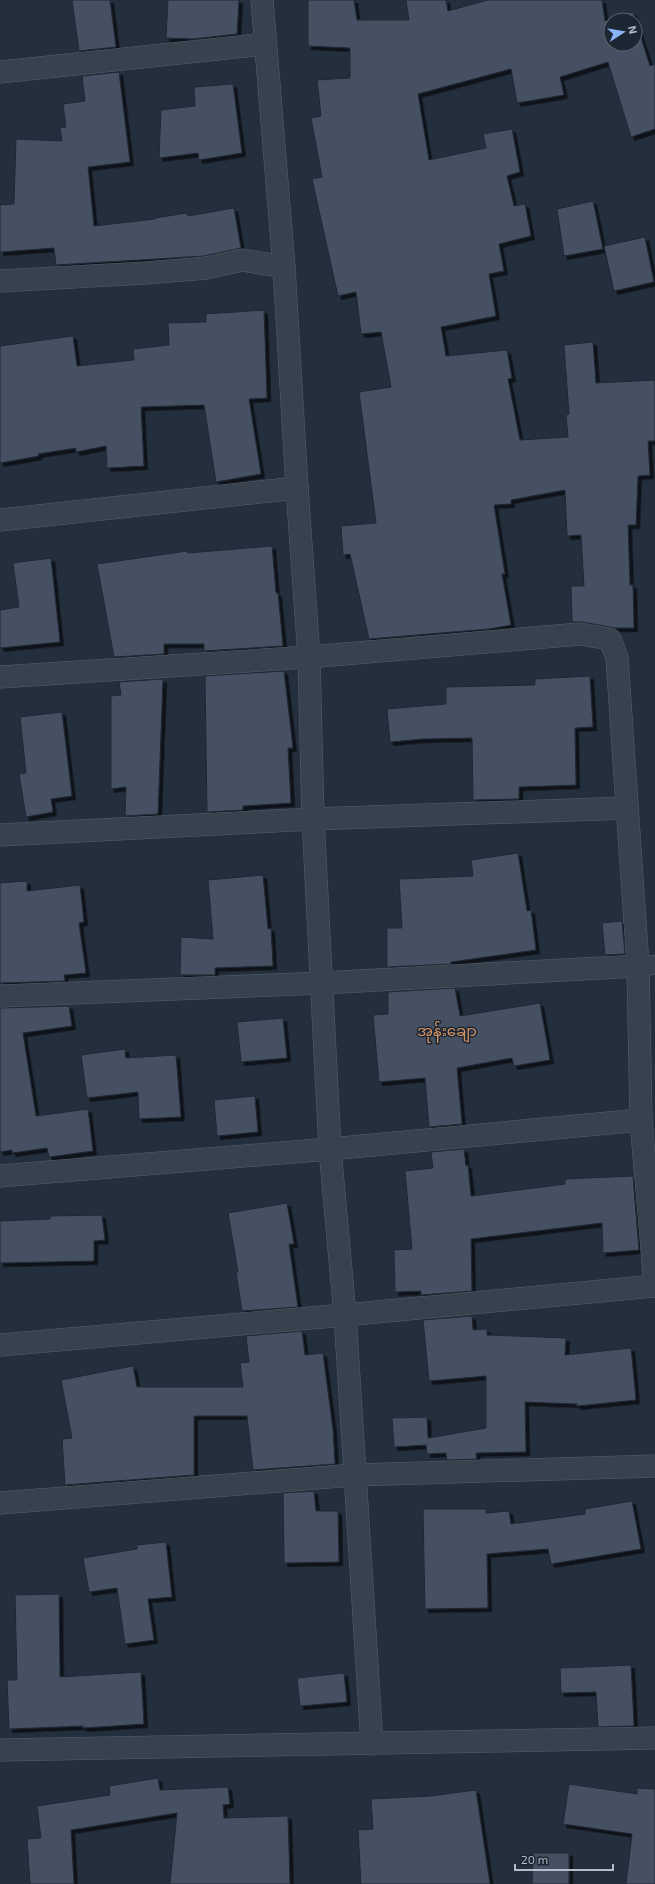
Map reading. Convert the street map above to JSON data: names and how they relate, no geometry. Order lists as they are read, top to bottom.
{
  "districts": ["အုန်းချော"],
  "scale_bar": "20 m",
  "north": "right"
}
